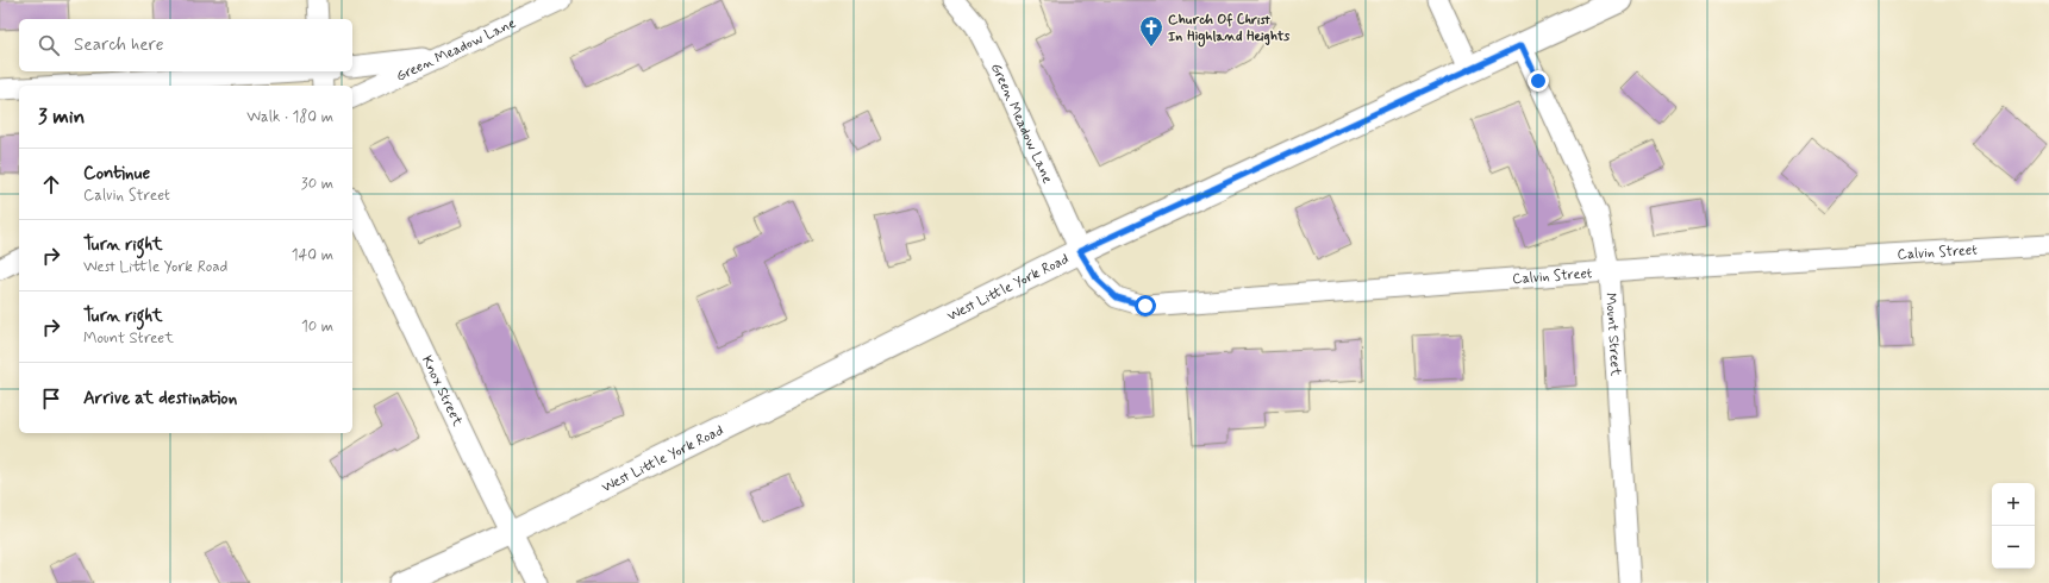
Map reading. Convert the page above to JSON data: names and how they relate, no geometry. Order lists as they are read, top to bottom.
{
  "streets": {
    "street": [
      "Green Meadow Lane",
      "Calvin Street",
      "West Little York Road",
      "Mount Street",
      "Knox Street"
    ]
  },
  "crossings": [
    ["Green Meadow Lane", "Calvin Street"],
    ["Green Meadow Lane", "West Little York Road"],
    ["Calvin Street", "West Little York Road"],
    ["Calvin Street", "Mount Street"],
    ["West Little York Road", "Mount Street"],
    ["West Little York Road", "Knox Street"]
  ],
  "places": {
    "church": ["Church Of Christ In Highland Heights"]
  },
  "page": {
    "search": "Search here",
    "heading": ["3 min", "Walk · 180 m"],
    "list": [
      ["Continue", "Calvin Street", "30 m"],
      ["Turn right", "West Little York Road", "140 m"],
      ["Turn right", "Mount Street", "10 m"],
      "Arrive at destination"
    ],
    "map_buttons": ["+", "−"]
  }
}
